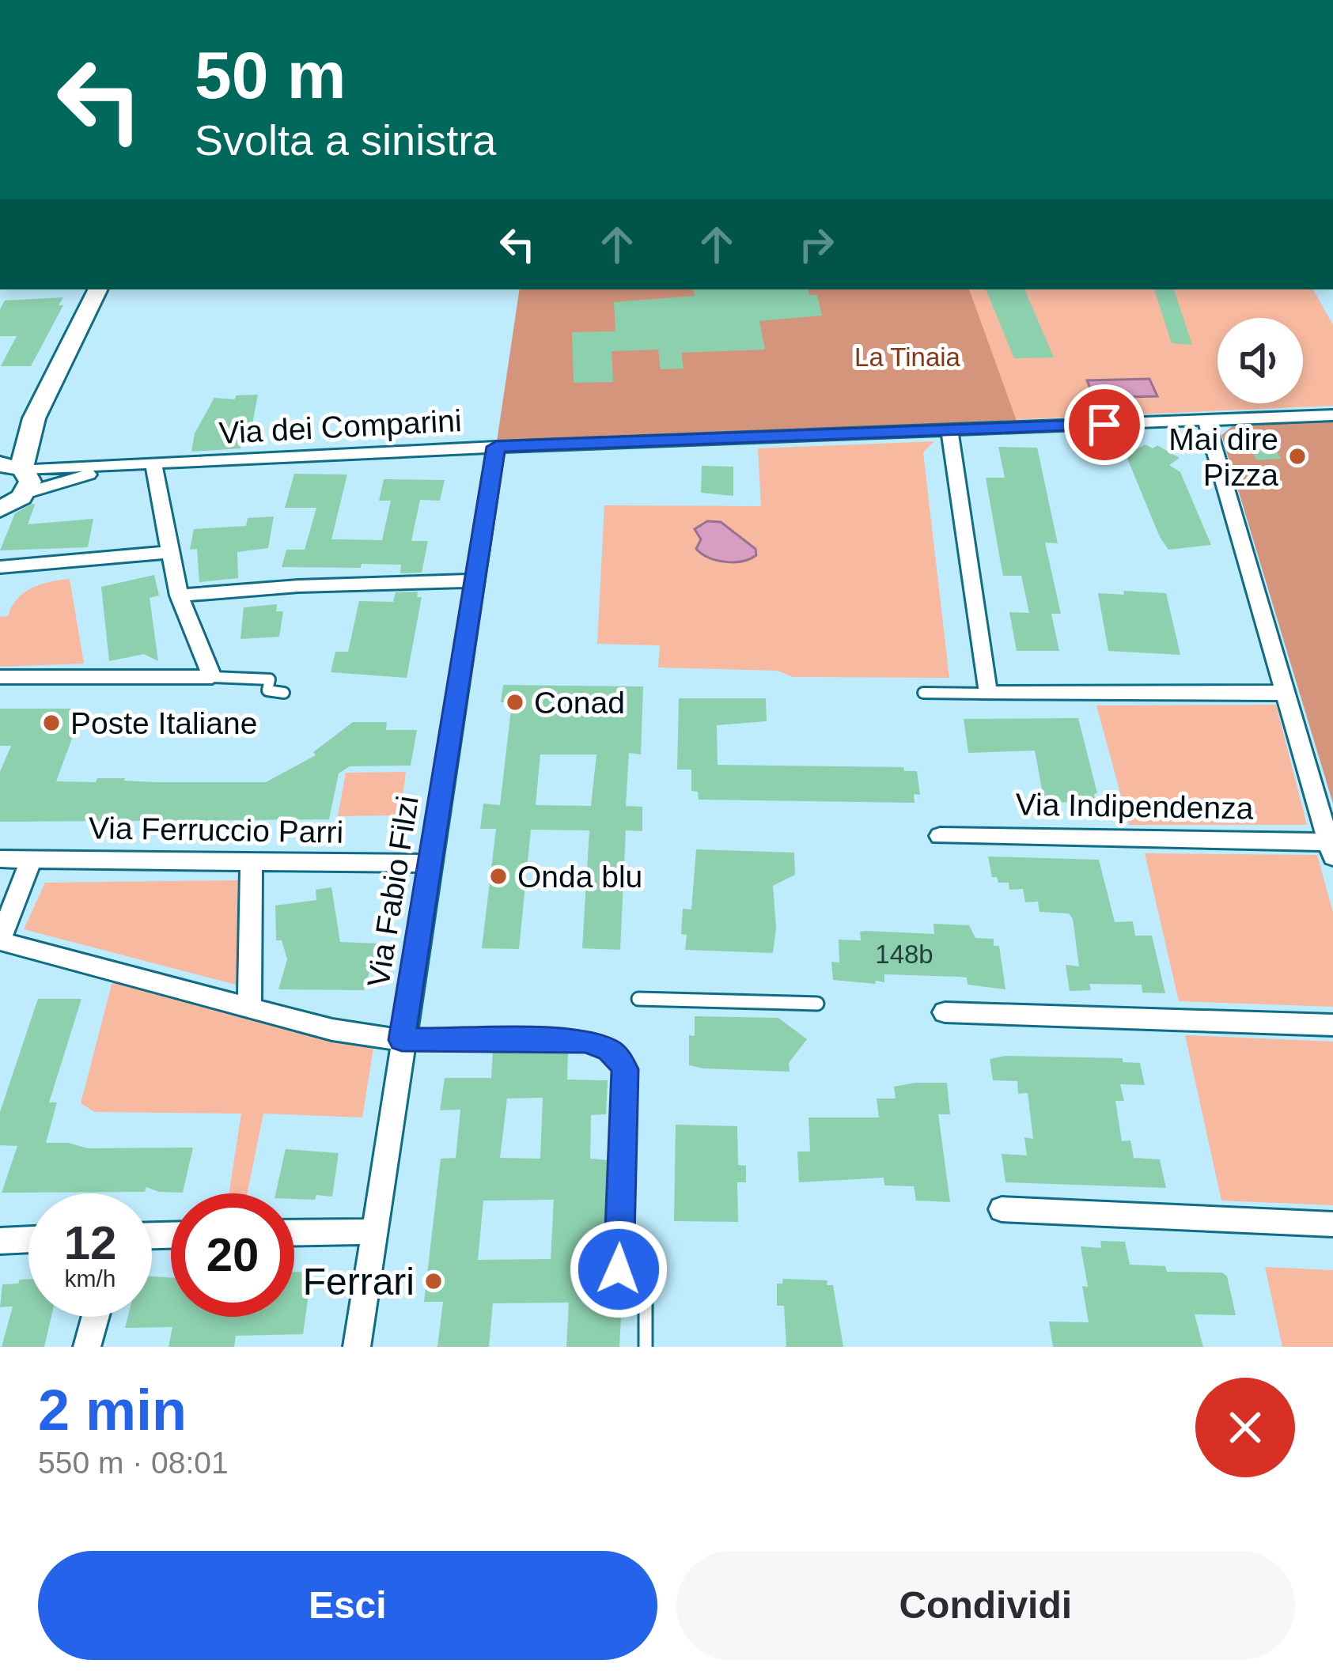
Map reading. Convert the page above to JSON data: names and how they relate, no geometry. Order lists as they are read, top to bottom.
{
  "streets": {
    "street": [
      "Via dei Comparini",
      "Via Indipendenza",
      "Via Ferruccio Parri",
      "Via Fabio Filzi"
    ]
  },
  "crossings": [
    ["Via dei Comparini", "Via Indipendenza"],
    ["Via dei Comparini", "Via Fabio Filzi"],
    ["Via Ferruccio Parri", "Via Fabio Filzi"]
  ],
  "parks": ["La Tinaia"],
  "places": [
    "Mai dire Pizza",
    "Conad",
    "Poste Italiane",
    "Onda blu",
    "Ferrari"
  ],
  "house_numbers": ["148b"],
  "page": {
    "turn": ["50 m", "Svolta a sinistra"],
    "speed": "12 km/h",
    "limit": "20",
    "heading": ["2 min", "550 m · 08:01"],
    "buttons": ["Esci", "Condividi"]
  }
}
